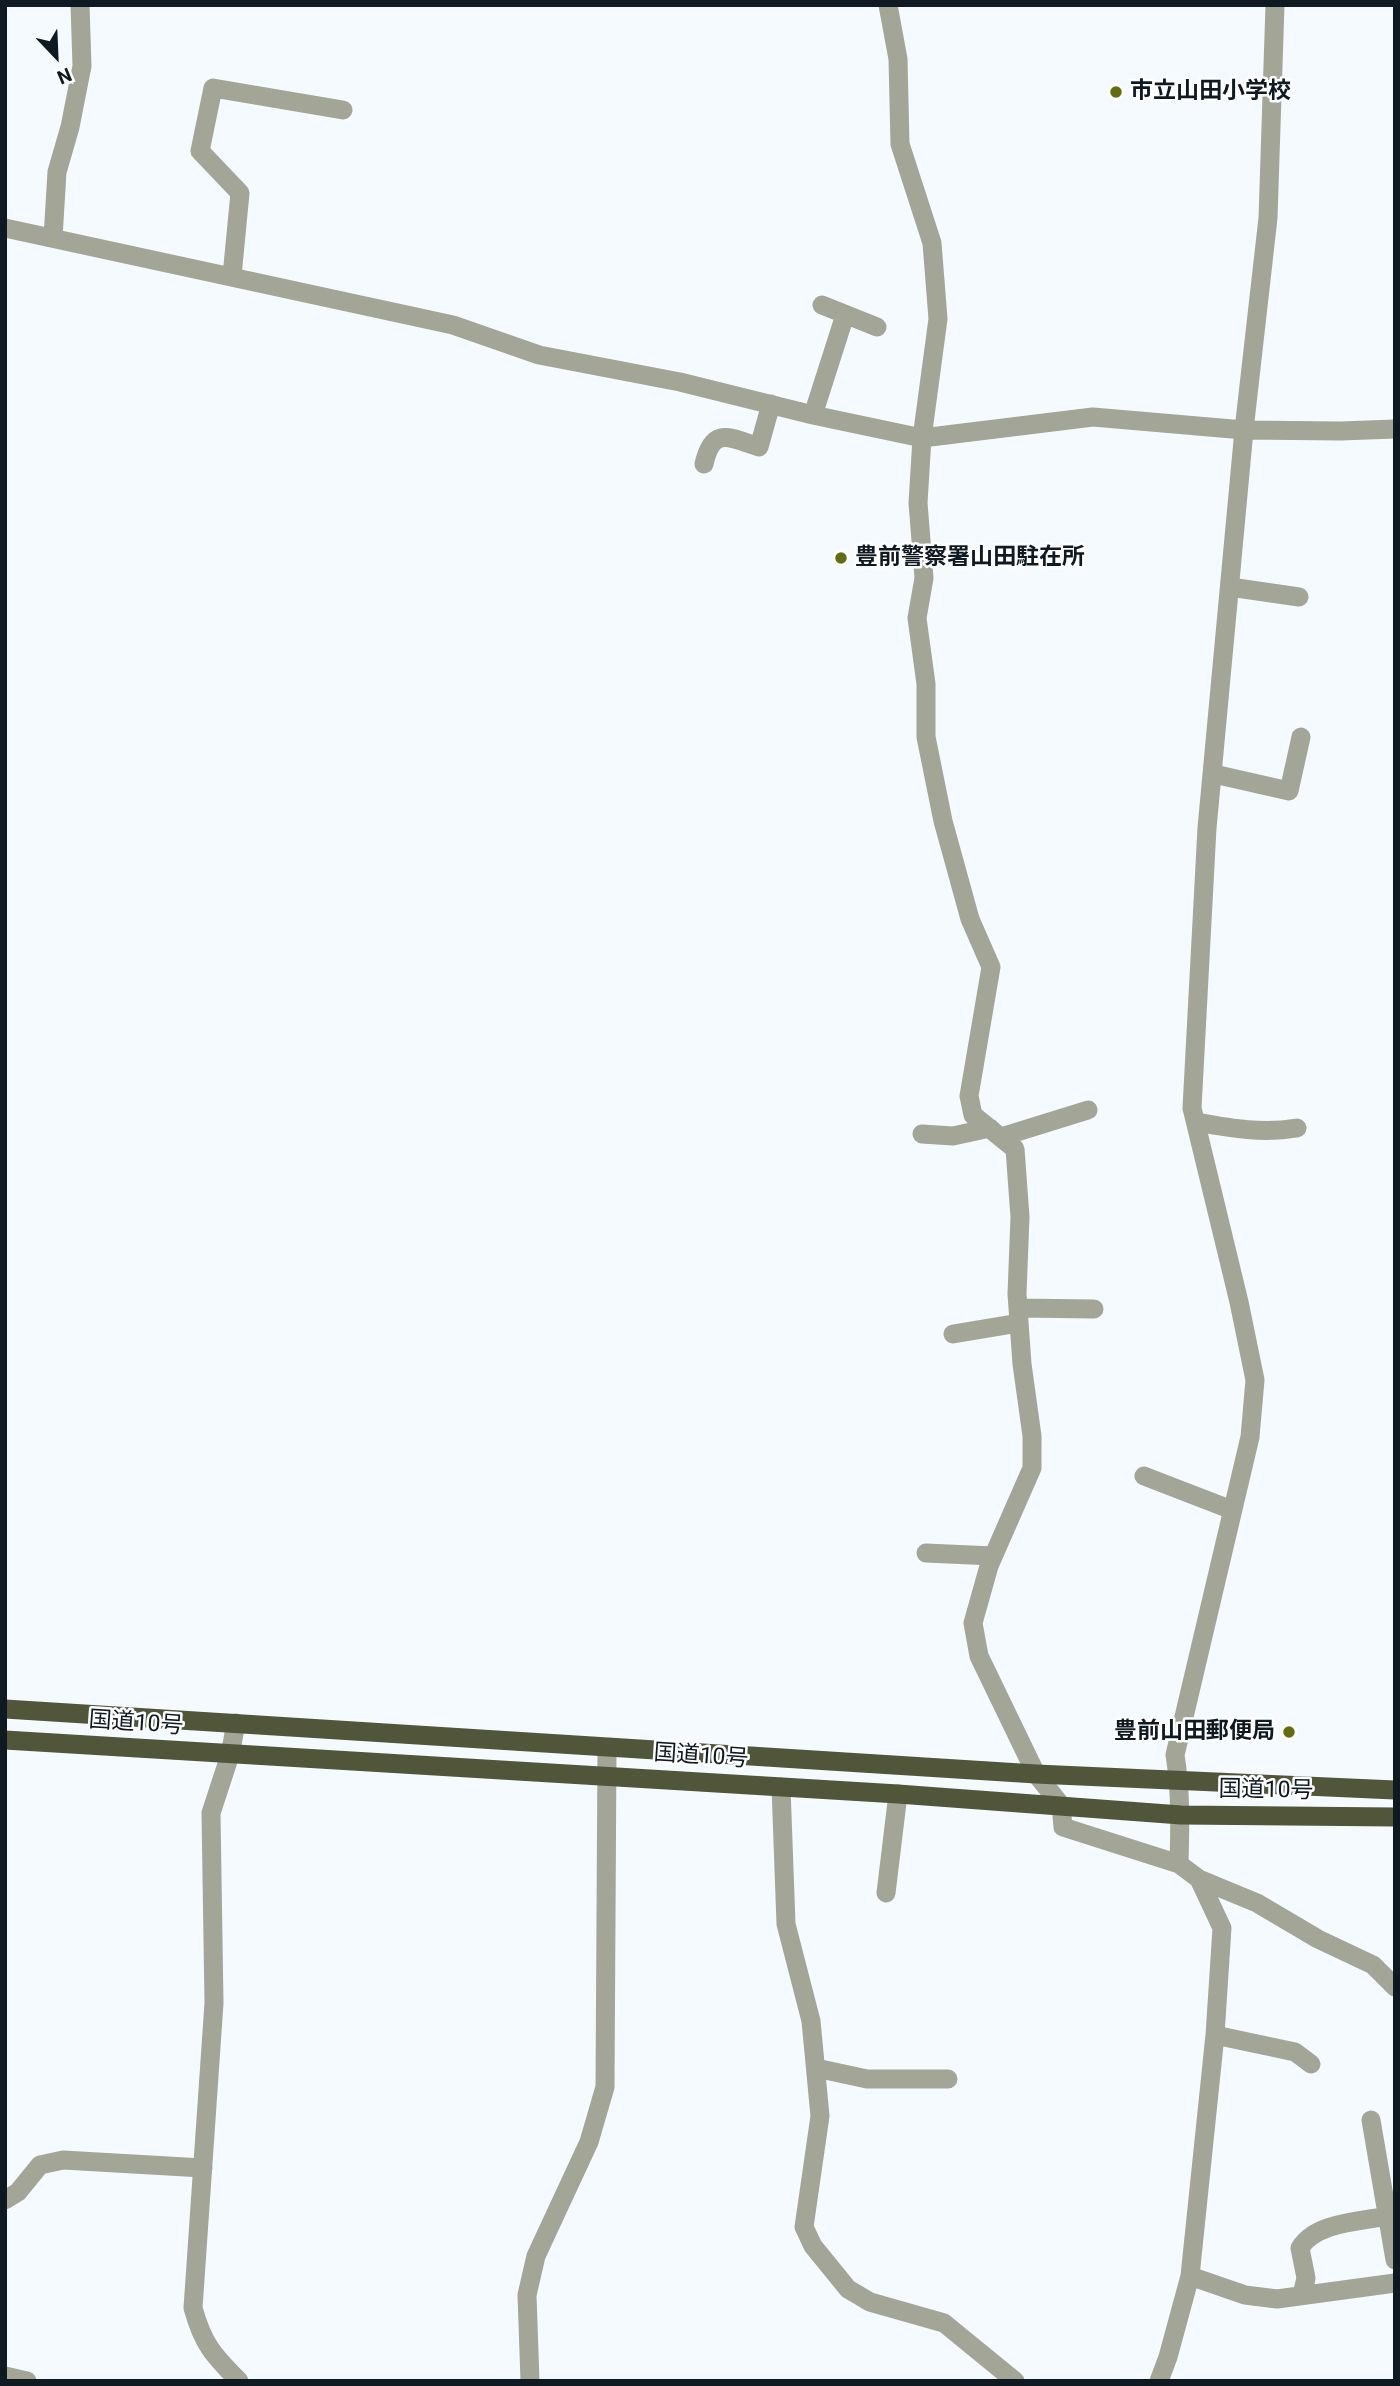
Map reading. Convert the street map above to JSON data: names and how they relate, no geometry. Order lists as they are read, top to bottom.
{
  "streets": {
    "highway": ["国道10号"]
  },
  "places": ["市立山田小学校", "豊前警察署山田駐在所", "豊前山田郵便局"],
  "north": "bottom right"
}
